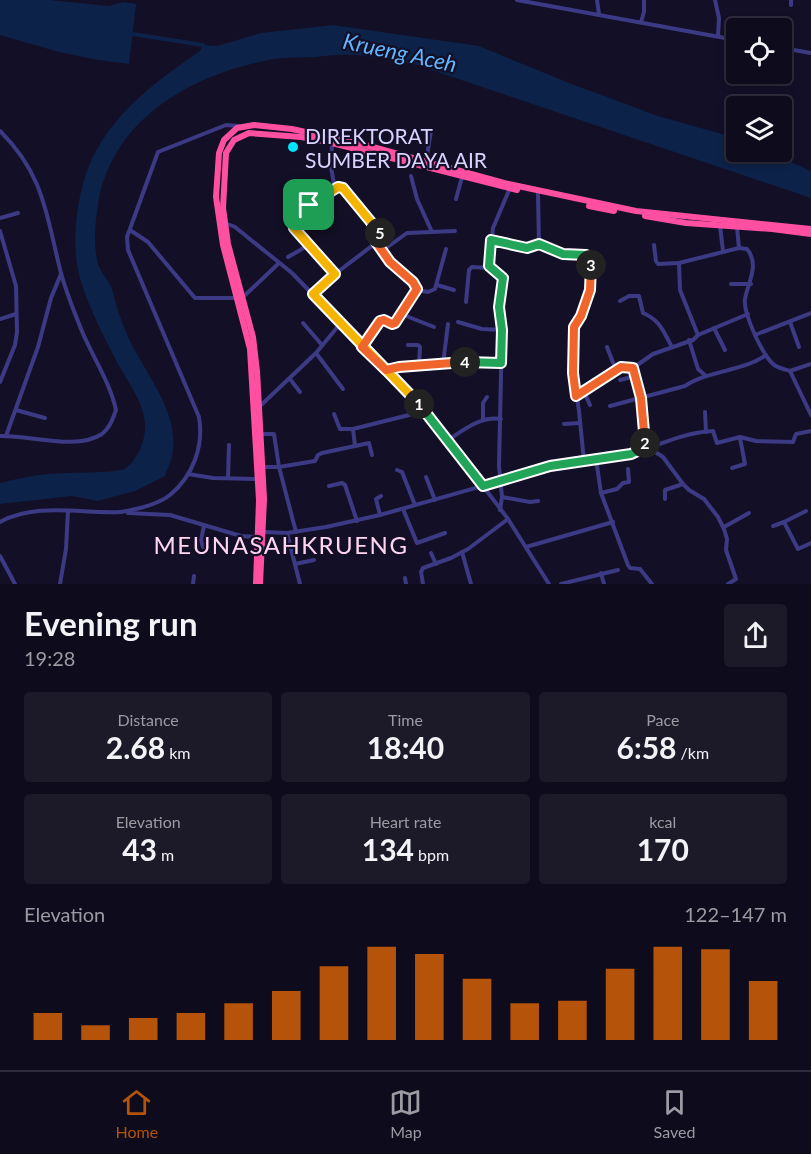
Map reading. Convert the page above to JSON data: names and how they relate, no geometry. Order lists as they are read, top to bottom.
{
  "districts": ["MEUNASAHKRUENG"],
  "water": ["Krueng Aceh"],
  "places": ["DIREKTORAT SUMBER DAYA AIR"],
  "page": {
    "pins": [
      "5",
      "3",
      "4",
      "1",
      "2"
    ],
    "heading": ["Evening run", "19:28"],
    "stats": [
      ["Distance", "2.68 km"],
      ["Time", "18:40"],
      ["Pace", "6:58 /km"],
      ["Elevation", "43 m"],
      ["Heart rate", "134 bpm"],
      ["kcal", "170"]
    ],
    "chart": ["Elevation", "122–147 m"],
    "tabs": ["Home", "Map", "Saved"]
  }
}
